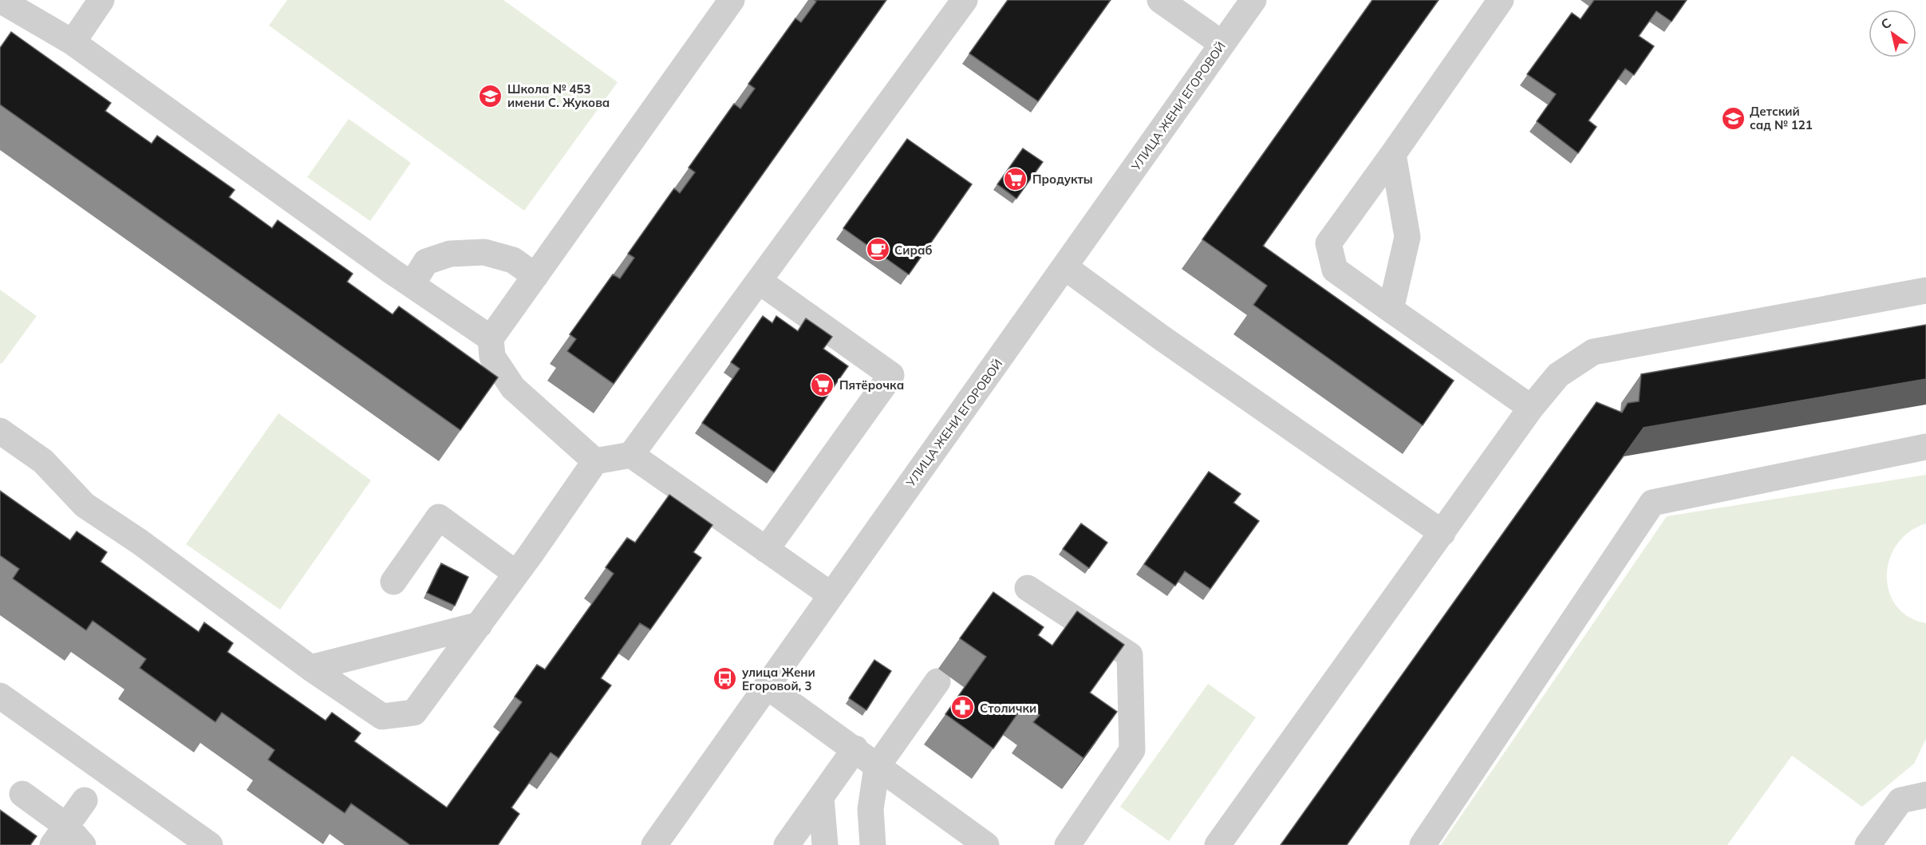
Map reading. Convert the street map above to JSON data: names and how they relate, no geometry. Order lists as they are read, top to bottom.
{
  "streets": {
    "street": ["УЛИЦА ЖЕНИ ЕГОРОВОЙ"]
  },
  "places": {
    "school or university": ["Школа № 453 имени С. Жукова", "Детский сад № 121"],
    "supermarket": ["Продукты", "Пятёрочка"],
    "cafe": ["Сираб"],
    "bus stop": ["улица Жени Егоровой, 3"],
    "pharmacy": ["Столички"]
  },
  "north": "top left"
}
